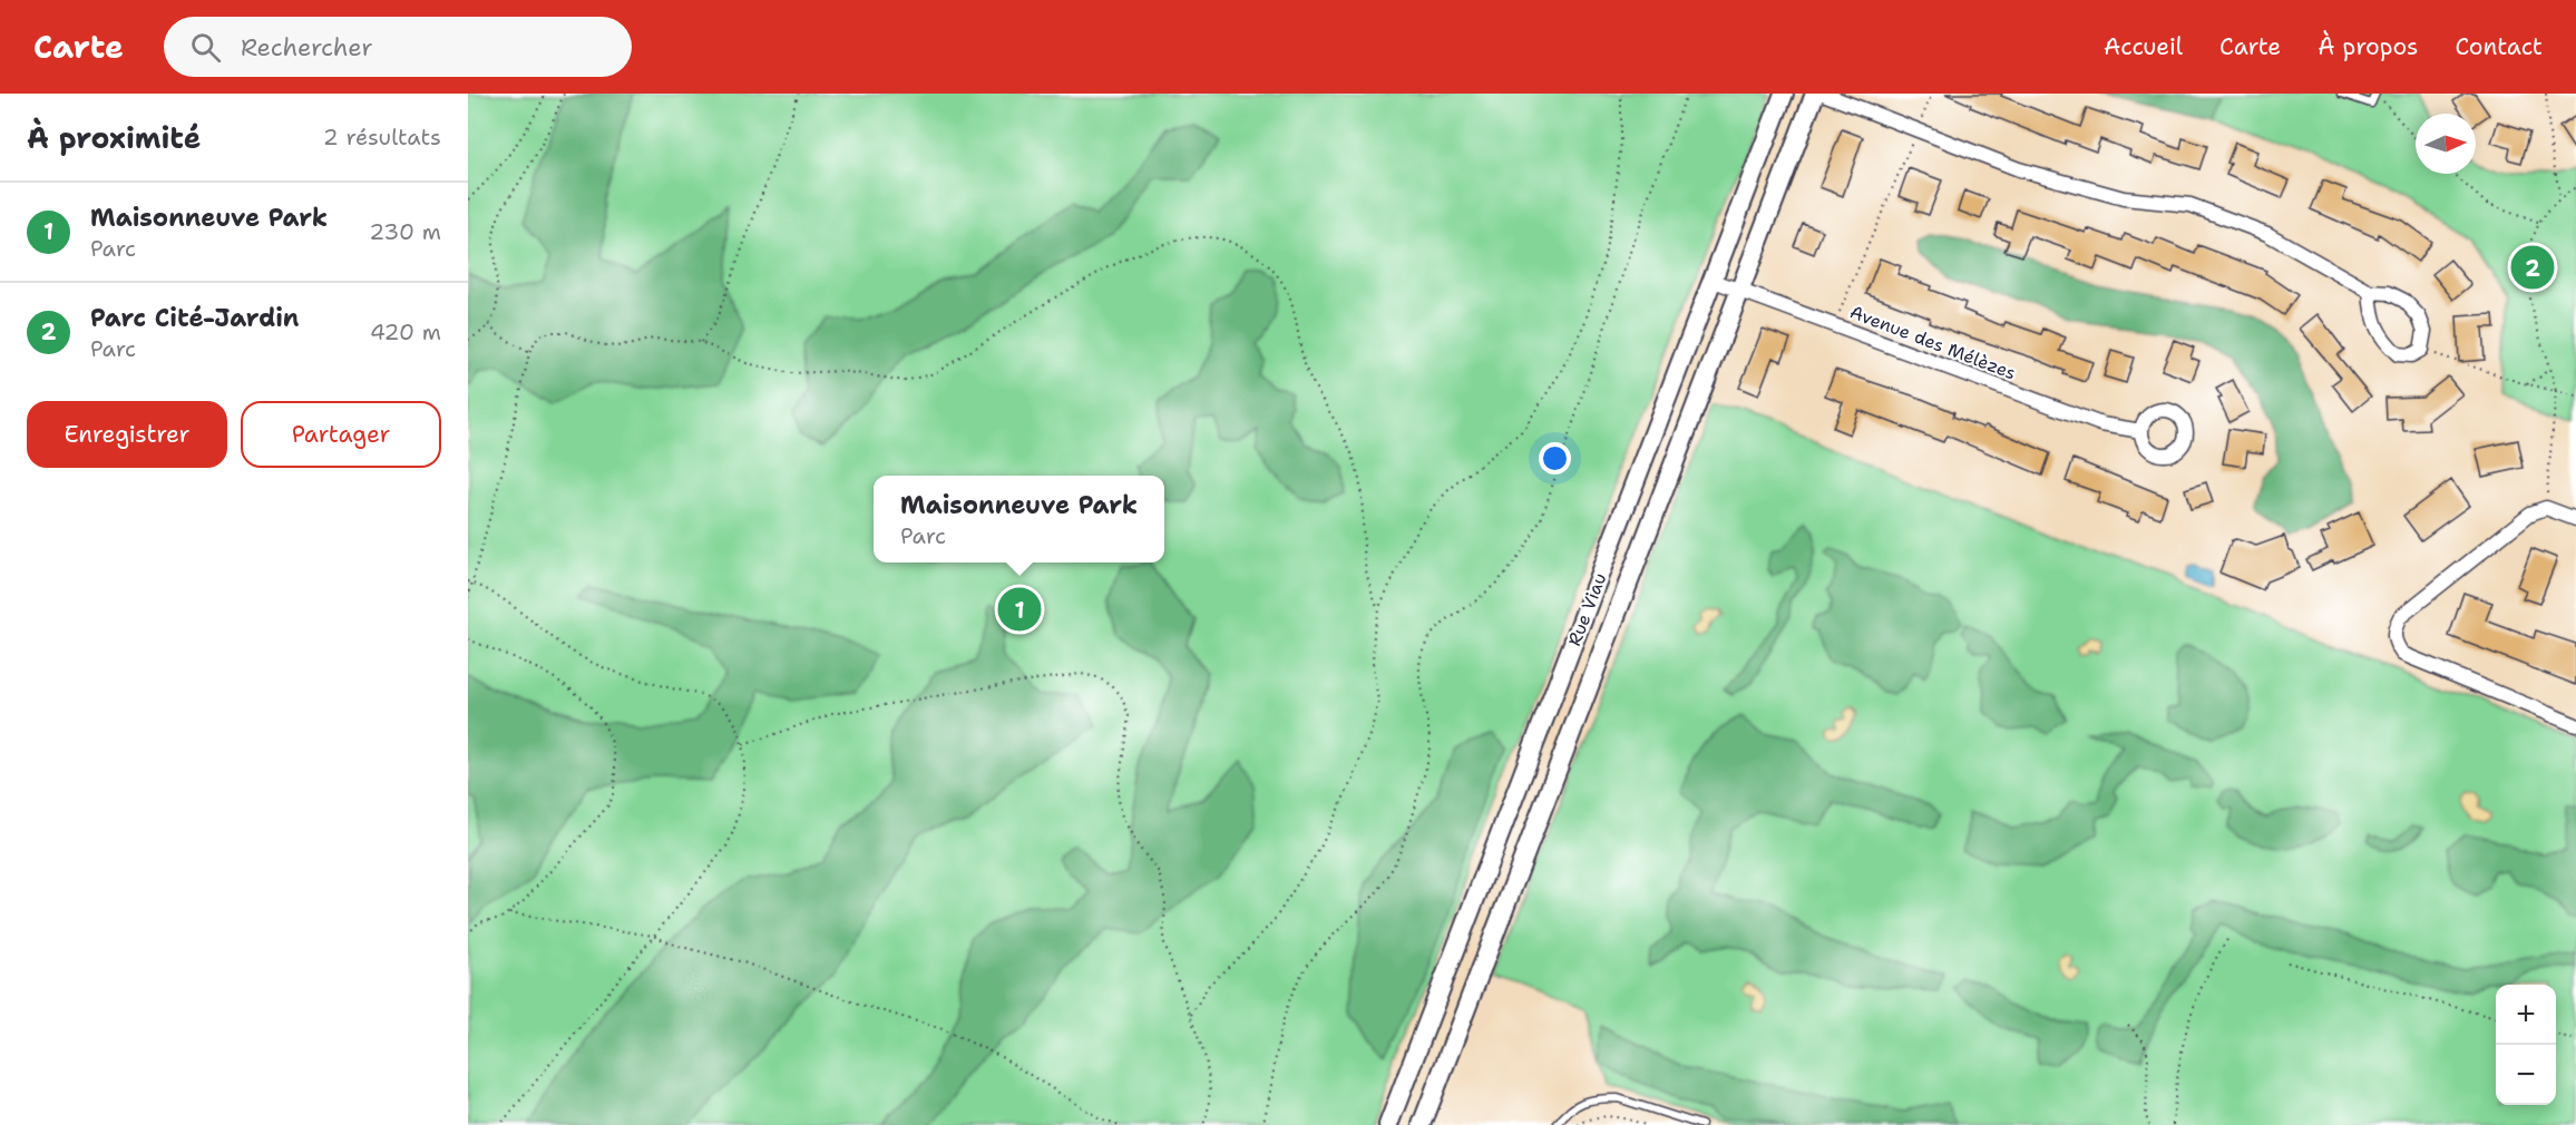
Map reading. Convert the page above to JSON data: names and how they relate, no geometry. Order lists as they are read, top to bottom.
{
  "streets": {
    "main road": ["Rue Viau"],
    "street": ["Avenue des Mélèzes"]
  },
  "crossings": [
    ["Avenue des Mélèzes", "Rue Viau"]
  ],
  "north": "right",
  "page": {
    "header": "Carte",
    "search": "Rechercher",
    "nav": [
      "Accueil",
      "Carte",
      "À propos",
      "Contact"
    ],
    "heading": ["À proximité", "2 résultats"],
    "list": [
      {
        "mark": "1",
        "name": "Maisonneuve Park",
        "note": "Parc",
        "value": "230 m"
      },
      {
        "mark": "2",
        "name": "Parc Cité-Jardin",
        "note": "Parc",
        "value": "420 m"
      }
    ],
    "pins": ["2", "1"],
    "buttons": ["Enregistrer", "Partager"],
    "popup": ["Maisonneuve Park", "Parc"],
    "map_buttons": ["+", "−"]
  }
}
